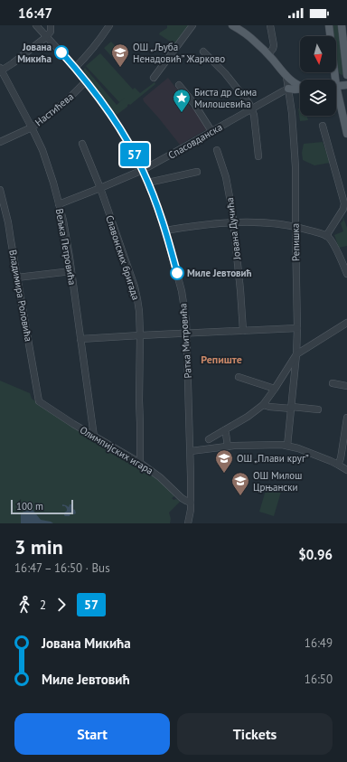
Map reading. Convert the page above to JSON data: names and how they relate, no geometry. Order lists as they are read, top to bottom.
{
  "streets": {
    "street": [
      "Настићева",
      "Спасовданска",
      "Јована Дучића",
      "Репишка",
      "Вељка Петровића",
      "Славонских бригада",
      "Владимира Роловића",
      "Ратка Митровића",
      "Олимпијских игара"
    ]
  },
  "crossings": [
    ["Настићева", "Вељка Петровића"],
    ["Настићева", "Ратка Митровића"],
    ["Спасовданска", "Репишка"],
    ["Спасовданска", "Вељка Петровића"],
    ["Спасовданска", "Славонских бригада"],
    ["Спасовданска", "Ратка Митровића"],
    ["Вељка Петровића", "Олимпијских игара"],
    ["Славонских бригада", "Олимпијских игара"],
    ["Владимира Роловића", "Олимпијских игара"],
    ["Ратка Митровића", "Олимпијских игара"]
  ],
  "districts": ["Репиште"],
  "places": {
    "other": ["Јована Микића", "Миле Јевтовић"],
    "school or university": ["ОШ „Љуба Ненадовић” Жарково", "ОШ „Плави круг”", "ОШ Милош Црњански"],
    "place": ["Биста др Сима Милошевића"]
  },
  "lines": ["bus line 57"],
  "scale_bar": "100 m",
  "north": "bottom",
  "page": {
    "status": "16:47",
    "on_map": "57",
    "scale": "100 m",
    "heading": ["3 min", "16:47 – 16:50 · Bus", "$0.96"],
    "legs": ["2", "57"],
    "list": [
      {
        "name": "Јована Микића",
        "value": "16:49"
      },
      {
        "name": "Миле Јевтовић",
        "value": "16:50"
      }
    ],
    "buttons": ["Start", "Tickets"]
  }
}
